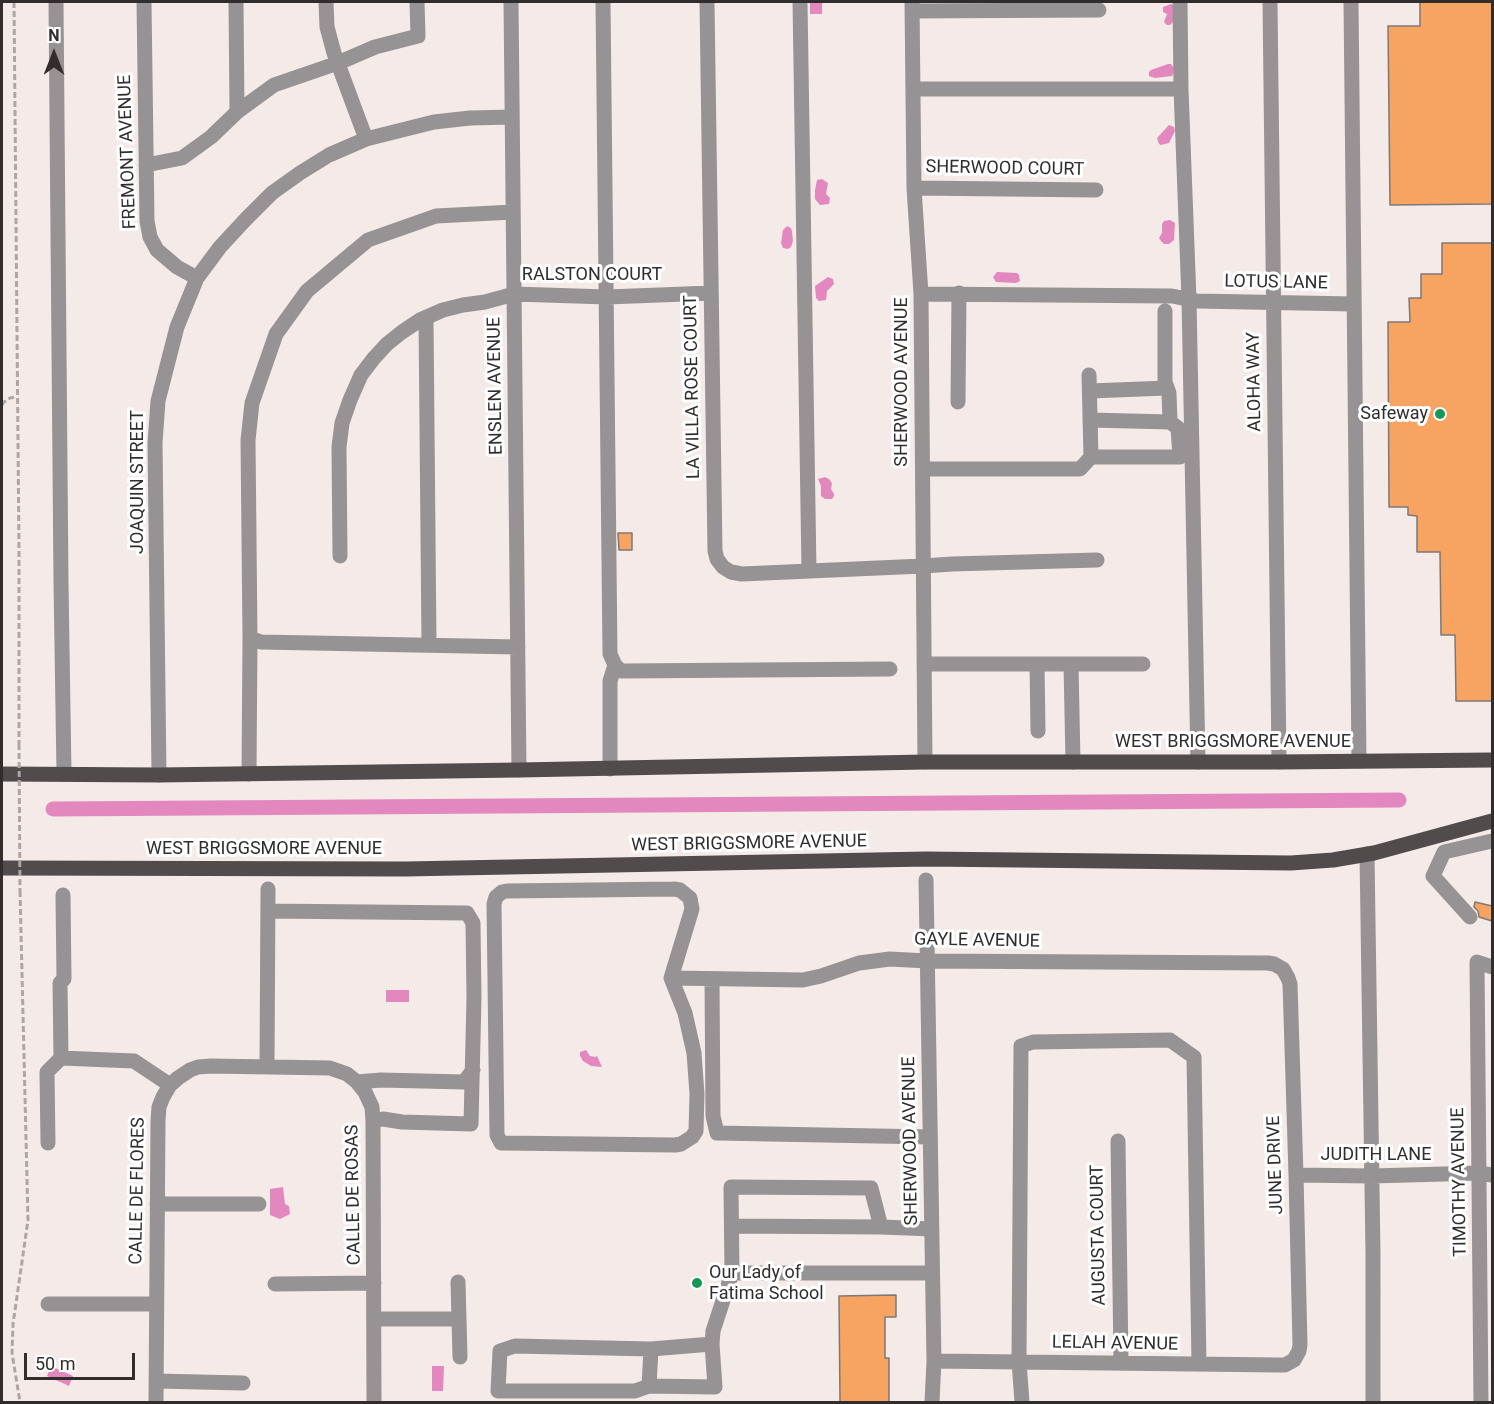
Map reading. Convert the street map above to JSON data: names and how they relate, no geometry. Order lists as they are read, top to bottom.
{
  "streets": {
    "main road": ["WEST BRIGGSMORE AVENUE"],
    "street": [
      "FREMONT AVENUE",
      "SHERWOOD COURT",
      "RALSTON COURT",
      "LOTUS LANE",
      "SHERWOOD AVENUE",
      "ALOHA WAY",
      "ENSLEN AVENUE",
      "LA VILLA ROSE COURT",
      "JOAQUIN STREET",
      "GAYLE AVENUE",
      "JUDITH LANE",
      "JUNE DRIVE",
      "TIMOTHY AVENUE",
      "CALLE DE FLORES",
      "CALLE DE ROSAS",
      "AUGUSTA COURT",
      "LELAH AVENUE"
    ]
  },
  "crossings": [
    ["FREMONT AVENUE", "JOAQUIN STREET"],
    ["SHERWOOD COURT", "SHERWOOD AVENUE"],
    ["RALSTON COURT", "ENSLEN AVENUE"],
    ["RALSTON COURT", "LA VILLA ROSE COURT"],
    ["LOTUS LANE", "SHERWOOD AVENUE"],
    ["LOTUS LANE", "ALOHA WAY"],
    ["SHERWOOD AVENUE", "LA VILLA ROSE COURT"],
    ["SHERWOOD AVENUE", "WEST BRIGGSMORE AVENUE"],
    ["SHERWOOD AVENUE", "GAYLE AVENUE"],
    ["SHERWOOD AVENUE", "LELAH AVENUE"],
    ["ALOHA WAY", "WEST BRIGGSMORE AVENUE"],
    ["ENSLEN AVENUE", "JOAQUIN STREET"],
    ["ENSLEN AVENUE", "WEST BRIGGSMORE AVENUE"],
    ["JOAQUIN STREET", "WEST BRIGGSMORE AVENUE"],
    ["GAYLE AVENUE", "JUNE DRIVE"],
    ["JUDITH LANE", "JUNE DRIVE"],
    ["JUDITH LANE", "TIMOTHY AVENUE"],
    ["JUNE DRIVE", "LELAH AVENUE"],
    ["AUGUSTA COURT", "LELAH AVENUE"]
  ],
  "places": ["Safeway", "Our Lady of Fatima School"],
  "scale_bar": "50 m",
  "north": "top"
}
